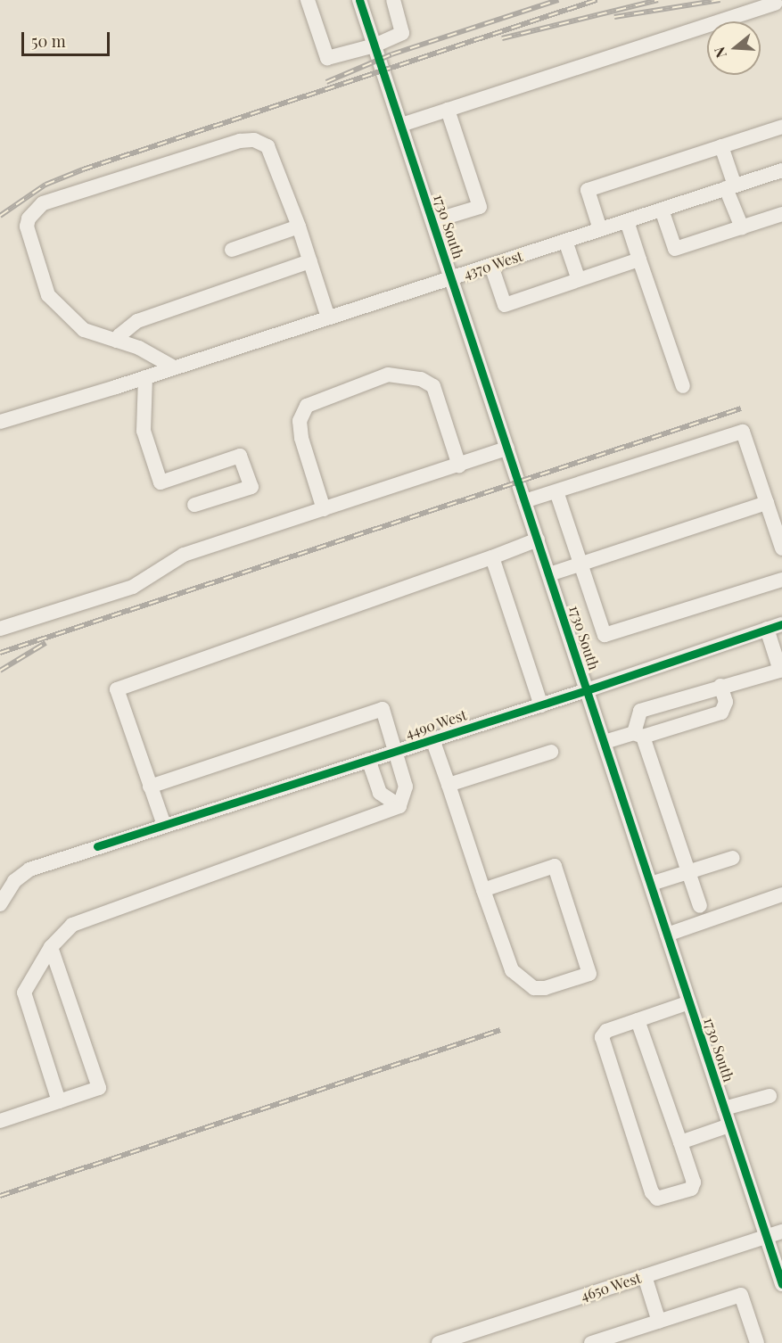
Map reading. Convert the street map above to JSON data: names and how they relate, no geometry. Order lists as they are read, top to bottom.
{
  "streets": {
    "street": [
      "1730 South",
      "4370 West",
      "4490 West",
      "4650 West"
    ]
  },
  "crossings": [
    ["1730 South", "4370 West"],
    ["1730 South", "4490 West"],
    ["1730 South", "4650 West"]
  ],
  "scale_bar": "50 m",
  "north": "left"
}
